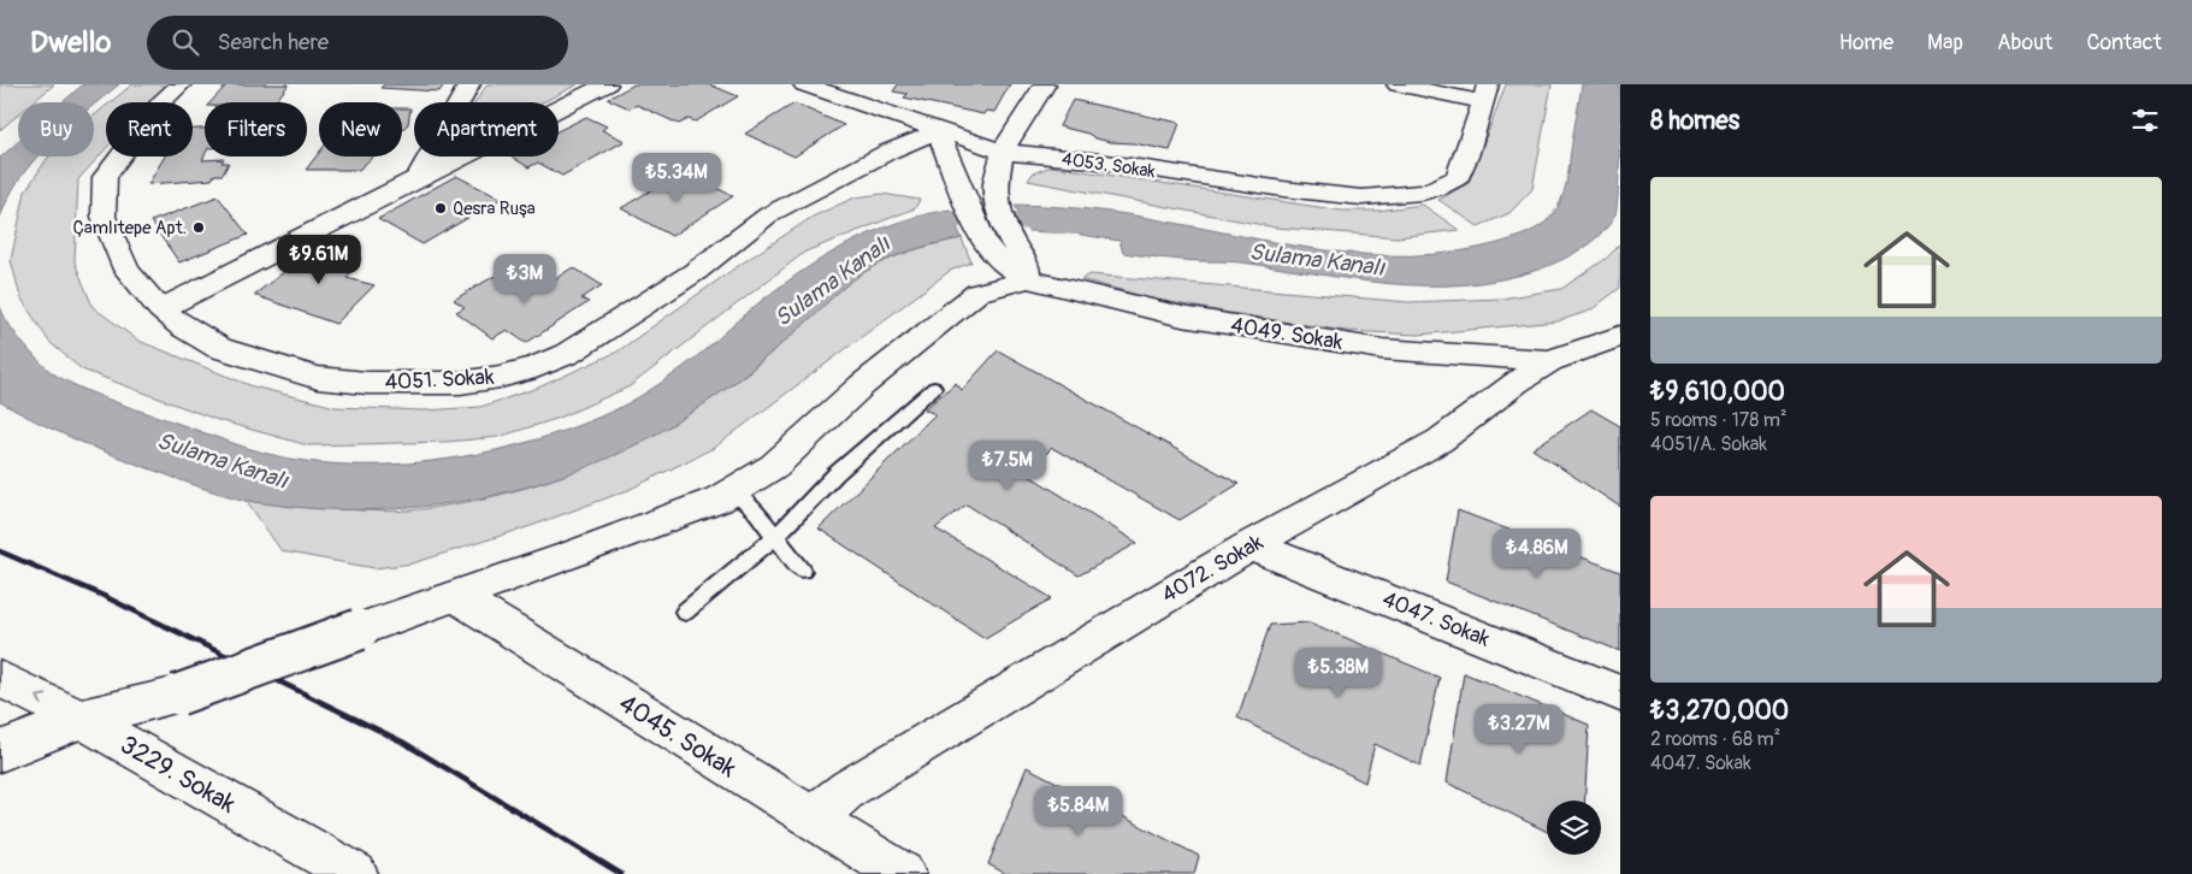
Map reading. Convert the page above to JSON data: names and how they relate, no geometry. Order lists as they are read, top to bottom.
{
  "streets": {
    "street": [
      "4053. Sokak",
      "4049. Sokak",
      "4051. Sokak",
      "4072. Sokak",
      "4047. Sokak",
      "4045. Sokak",
      "3229. Sokak"
    ]
  },
  "crossings": [
    ["4053. Sokak", "4051. Sokak"],
    ["4049. Sokak", "4072. Sokak"],
    ["4072. Sokak", "4047. Sokak"],
    ["4072. Sokak", "4045. Sokak"]
  ],
  "water": ["Sulama Kanalı"],
  "places": ["Qesra Ruşa", "Çamlıtepe Apt."],
  "page": {
    "header": "Dwello",
    "search": "Search here",
    "nav": [
      "Home",
      "Map",
      "About",
      "Contact"
    ],
    "heading": "8 homes",
    "chip": [
      "Buy",
      "Rent",
      "Filters",
      "New",
      "Apartment"
    ],
    "price": [
      "₺5.34M",
      "₺9.61M",
      "₺3M",
      "₺7.5M",
      "₺4.86M",
      "₺5.38M",
      "₺3.27M",
      "₺5.84M"
    ],
    "list": [
      {
        "name": "₺9,610,000",
        "note": "5 rooms · 178 m² · 4051/A. Sokak"
      },
      {
        "name": "₺3,270,000",
        "note": "2 rooms · 68 m² · 4047. Sokak"
      }
    ]
  }
}
